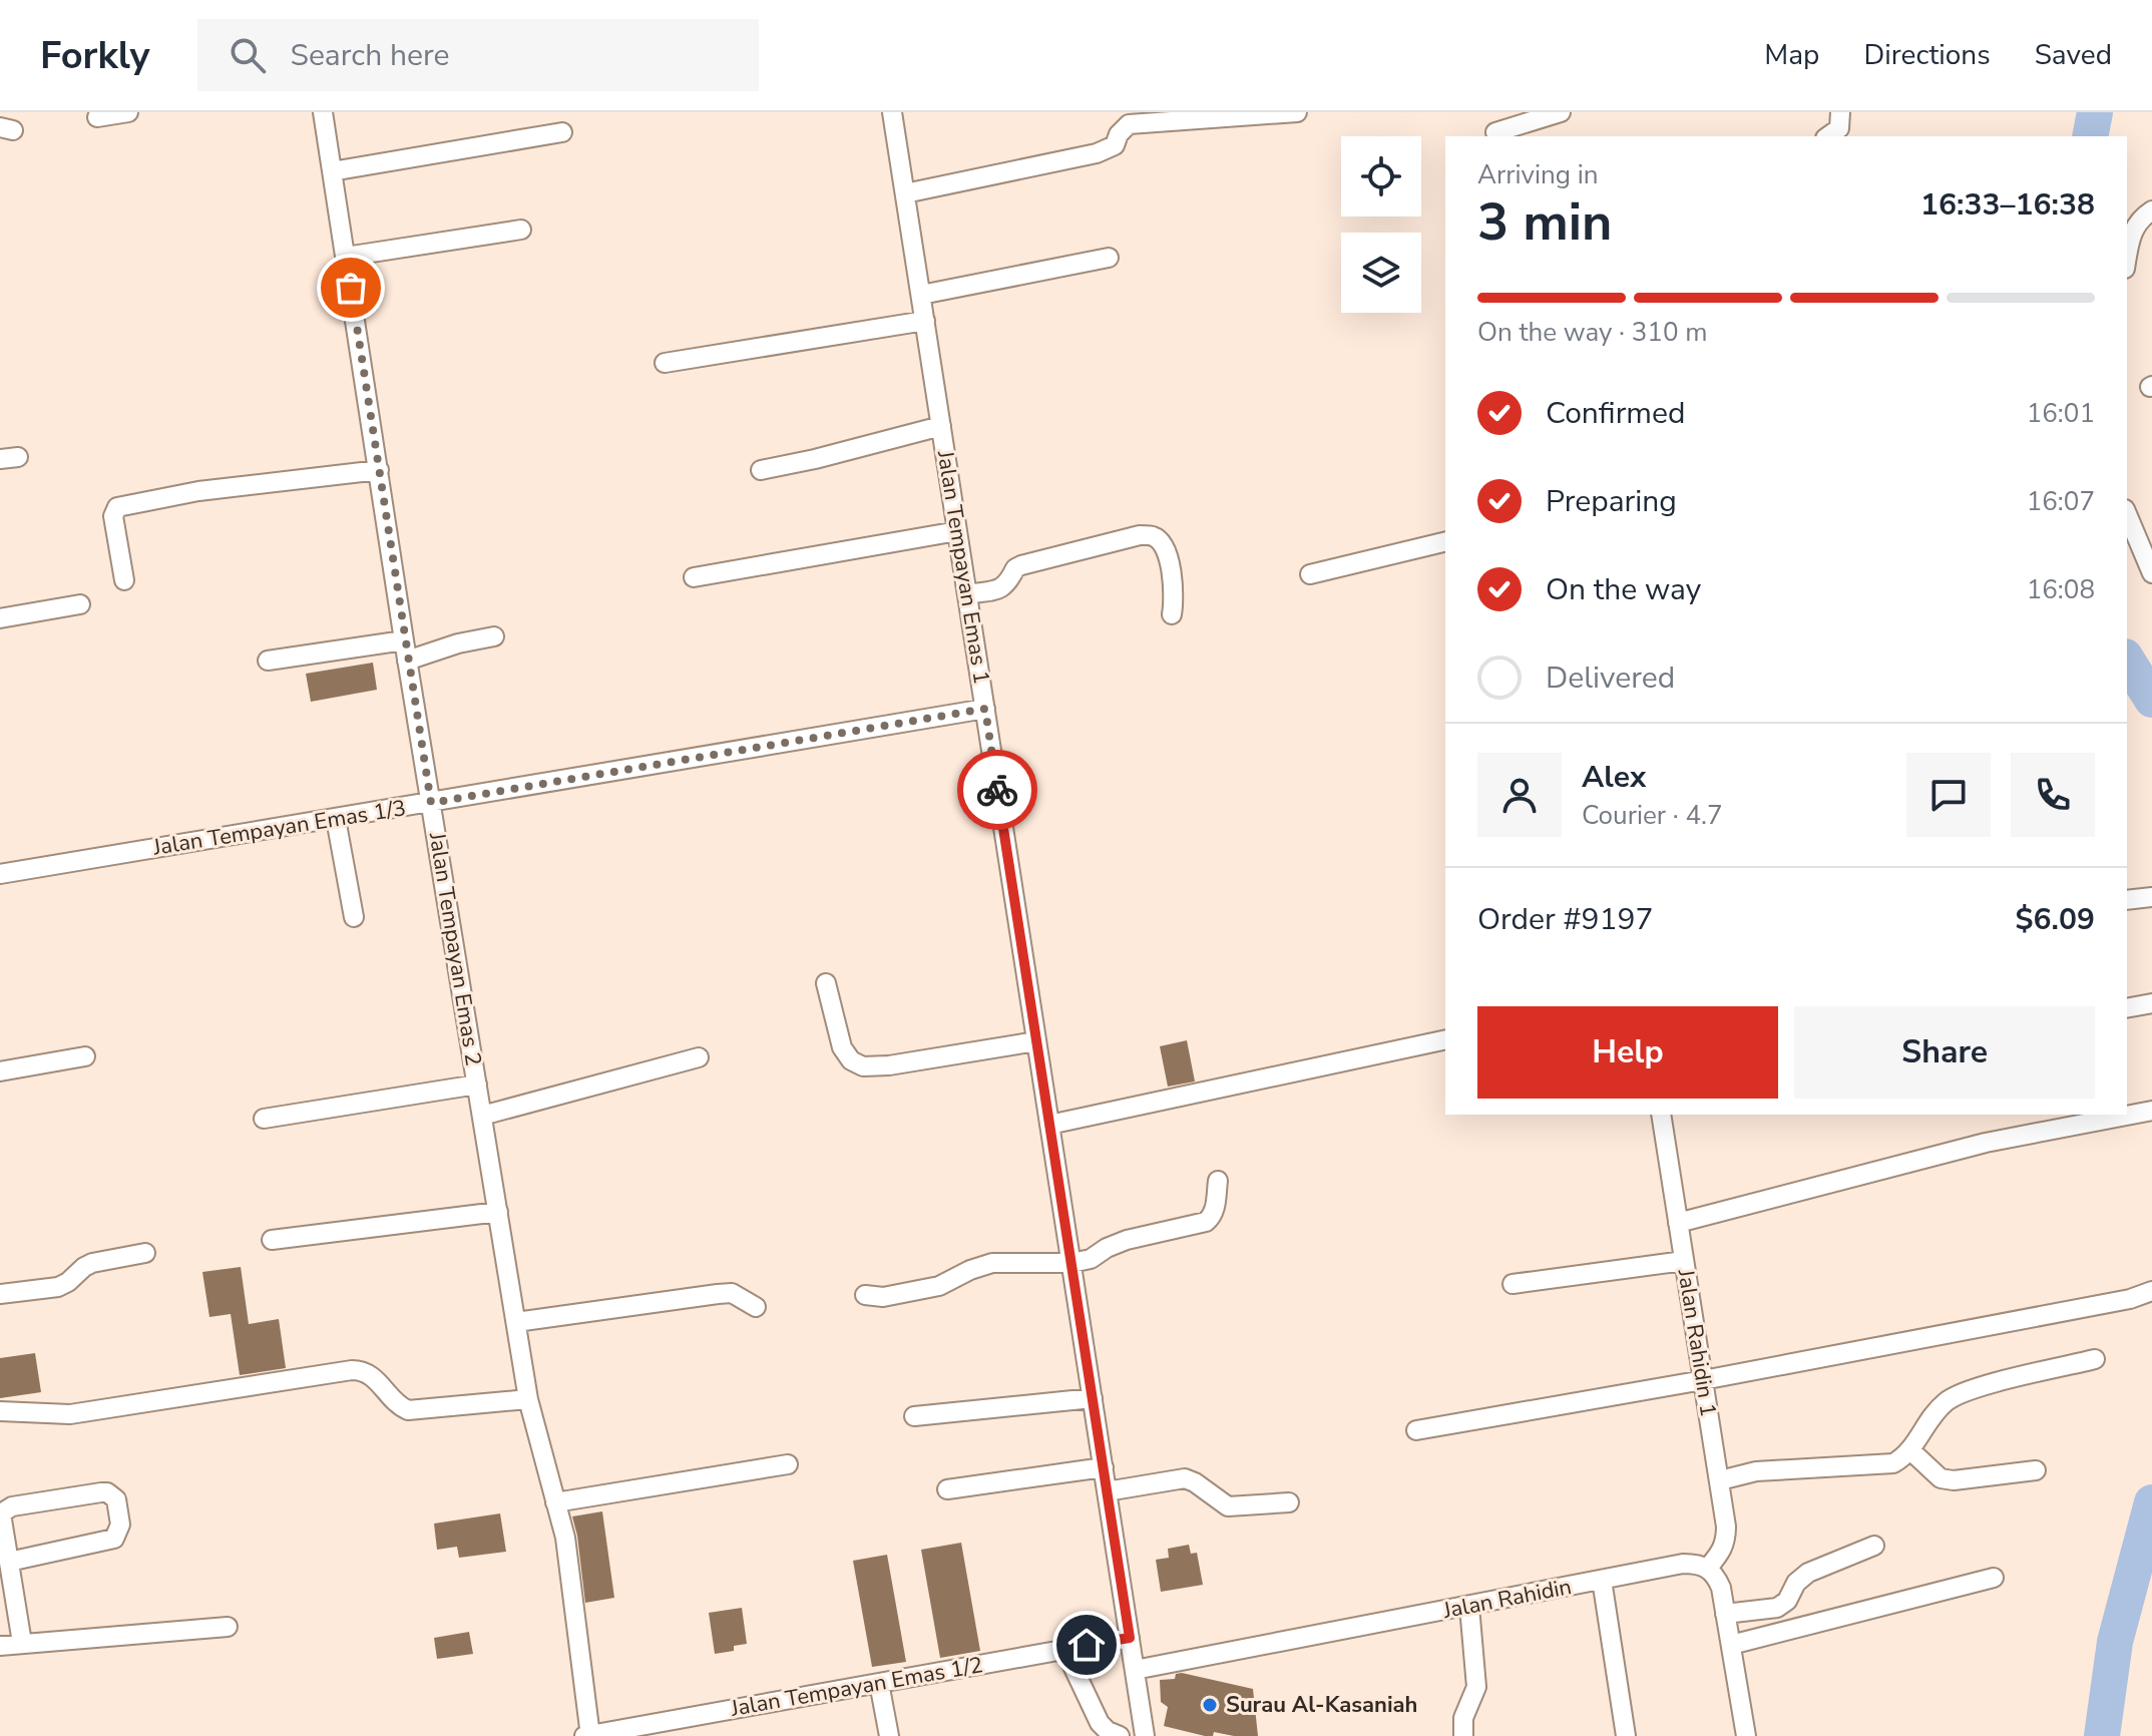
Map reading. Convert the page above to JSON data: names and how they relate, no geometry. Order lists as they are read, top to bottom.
{
  "streets": {
    "street": [
      "Jalan Tempayan Emas 1",
      "Jalan Tempayan Emas 1/3",
      "Jalan Tempayan Emas 2",
      "Jalan Rahidin 1",
      "Jalan Rahidin",
      "Jalan Tempayan Emas 1/2"
    ]
  },
  "crossings": [
    ["Jalan Tempayan Emas 1", "Jalan Tempayan Emas 1/3"],
    ["Jalan Tempayan Emas 1", "Jalan Rahidin"],
    ["Jalan Tempayan Emas 1", "Jalan Tempayan Emas 1/2"],
    ["Jalan Tempayan Emas 1/3", "Jalan Tempayan Emas 2"],
    ["Jalan Tempayan Emas 2", "Jalan Tempayan Emas 1/2"],
    ["Jalan Rahidin 1", "Jalan Rahidin"]
  ],
  "places": ["Surau Al-Kasaniah"],
  "page": {
    "header": "Forkly",
    "search": "Search here",
    "nav": ["Map", "Directions", "Saved"],
    "heading": ["3 min", "Arriving in", "16:33–16:38"],
    "panel": [
      "Alex",
      "Courier · 4.7",
      "Order #9197",
      "$6.09"
    ],
    "bar": "On the way · 310 m",
    "list": [
      ["Confirmed", "16:01"],
      ["Preparing", "16:07"],
      ["On the way", "16:08"],
      "Delivered"
    ],
    "buttons": ["Help", "Share"]
  }
}
